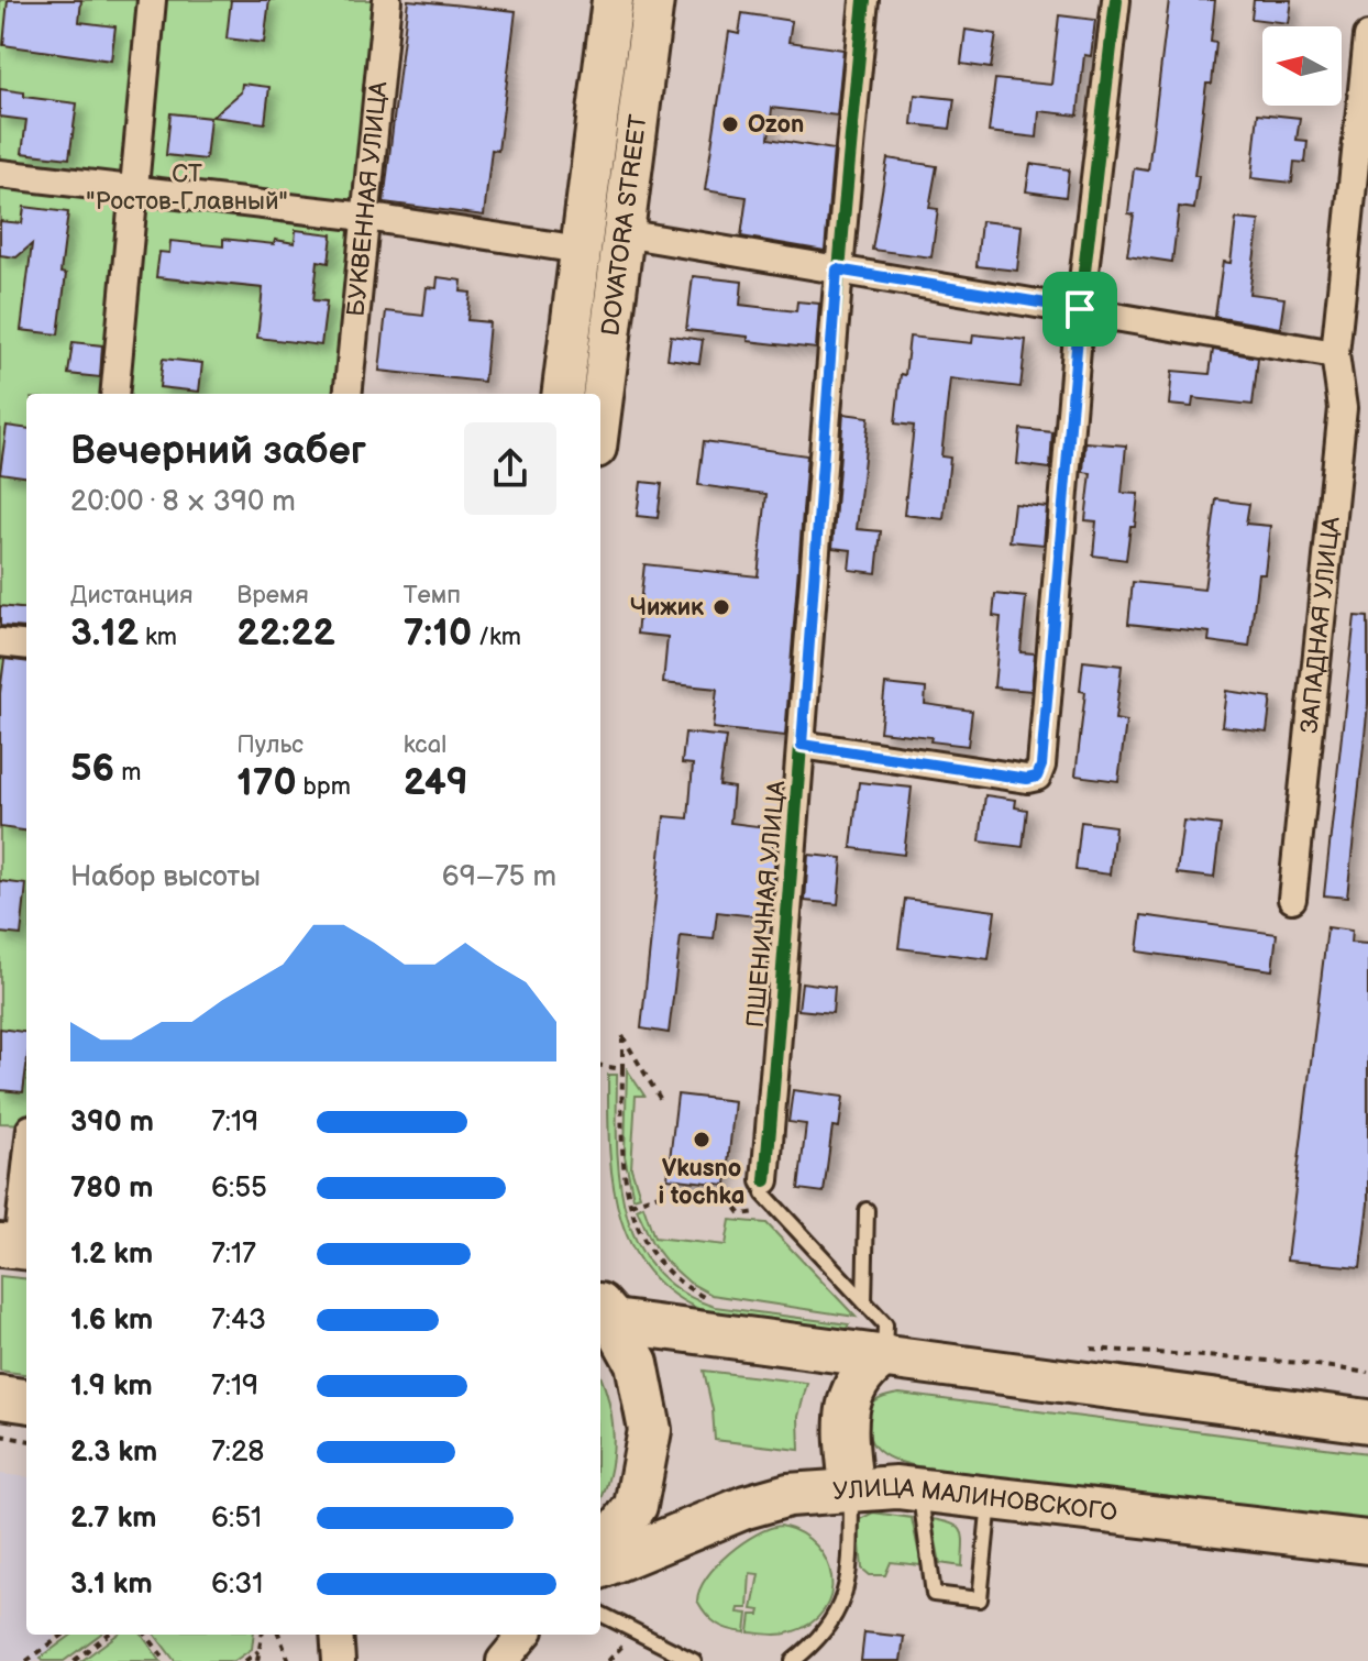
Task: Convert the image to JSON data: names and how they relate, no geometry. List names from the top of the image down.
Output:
{
  "streets": {
    "highway": ["УЛИЦА МАЛИНОВСКОГО"],
    "main road": ["DOVATORA STREET"],
    "street": ["БУКВЕННАЯ УЛИЦА", "ЗАПАДНАЯ УЛИЦА", "ПШЕНИЧНАЯ УЛИЦА"]
  },
  "parks": ["СТ \"Ростов-Главный\""],
  "places": ["Ozon", "Чижик", "Vkusno i tochka"],
  "north": "left",
  "page": {
    "heading": ["Вечерний забег", "20:00 · 8 × 390 m"],
    "stats": [
      ["Дистанция", "3.12 km"],
      ["Время", "22:22"],
      ["Темп", "7:10 /km"],
      ["56 m"],
      ["Пульс", "170 bpm"],
      ["kcal", "249"]
    ],
    "chart": ["Набор высоты", "69–75 m"],
    "list": [
      {
        "name": "390 m",
        "note": "7:19"
      },
      {
        "name": "780 m",
        "note": "6:55"
      },
      {
        "name": "1.2 km",
        "note": "7:17"
      },
      {
        "name": "1.6 km",
        "note": "7:43"
      },
      {
        "name": "1.9 km",
        "note": "7:19"
      },
      {
        "name": "2.3 km",
        "note": "7:28"
      },
      {
        "name": "2.7 km",
        "note": "6:51"
      },
      {
        "name": "3.1 km",
        "note": "6:31"
      }
    ]
  }
}
